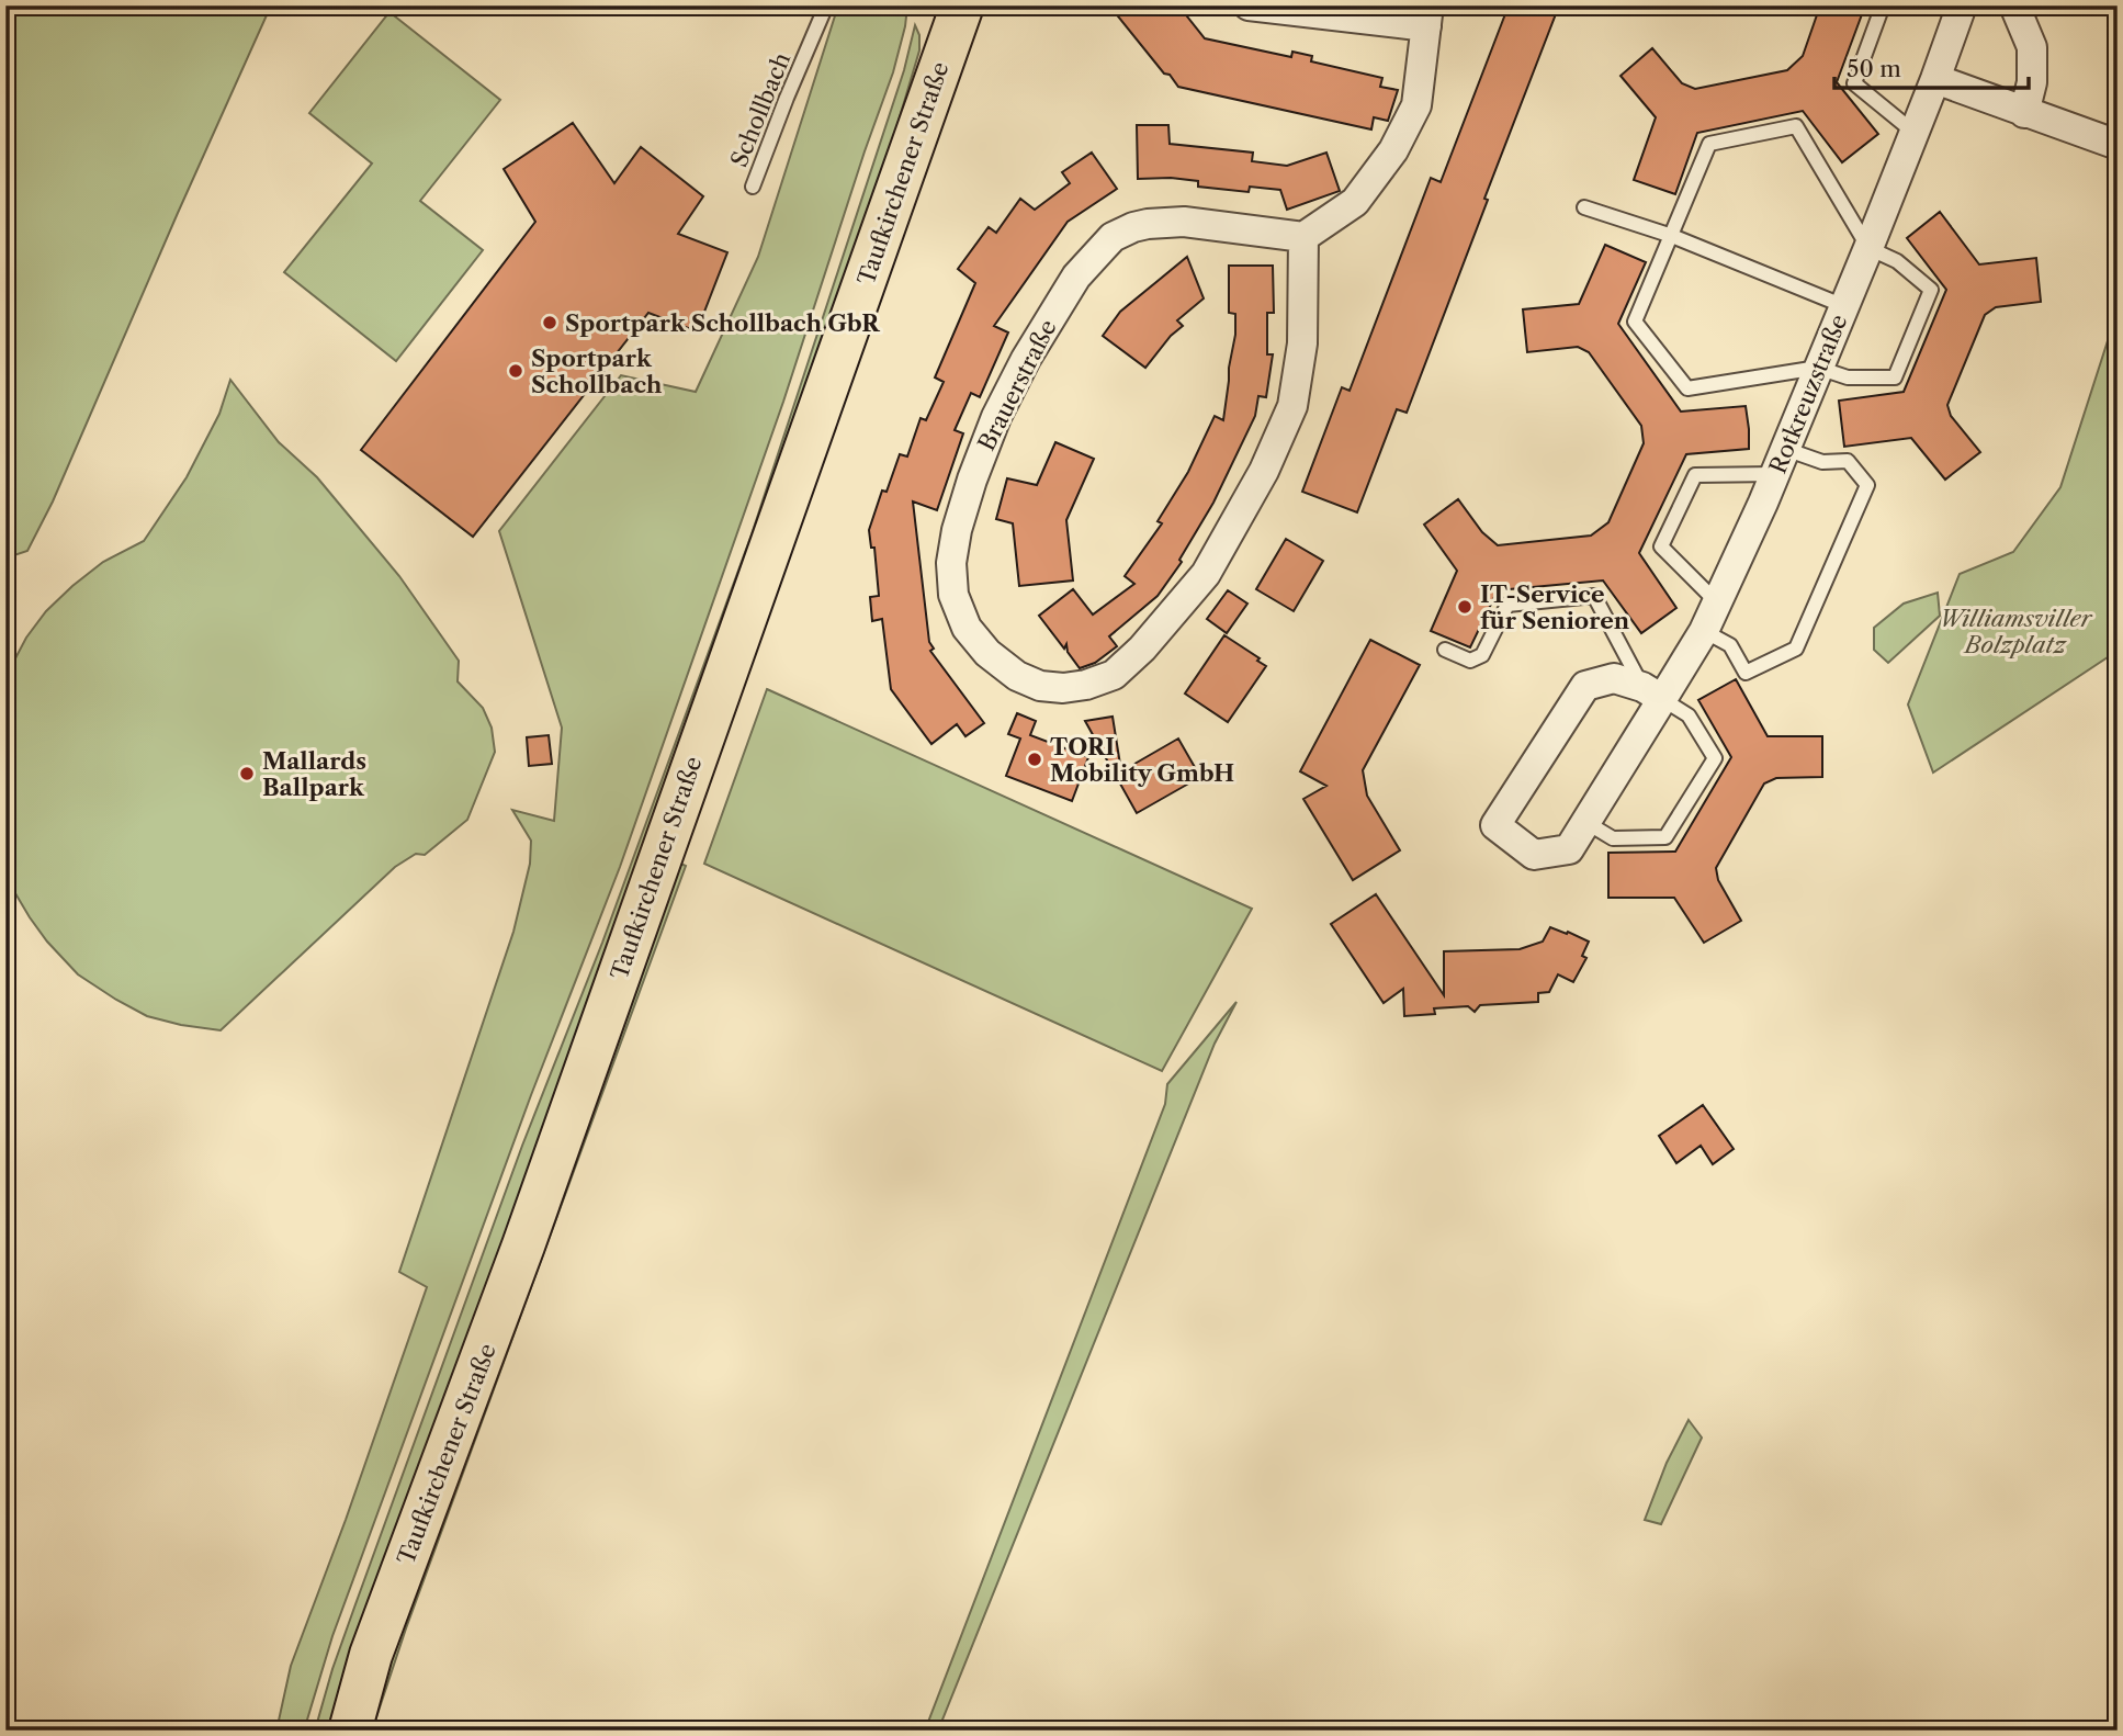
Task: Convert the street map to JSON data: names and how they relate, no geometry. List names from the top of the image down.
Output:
{
  "streets": {
    "main road": ["Taufkirchener Straße"],
    "street": ["Brauerstraße", "Rotkreuzstraße"],
    "lane": ["Schollbach"]
  },
  "parks": ["Williamsviller Bolzplatz"],
  "places": [
    "Sportpark Schollbach GbR",
    "Sportpark Schollbach",
    "IT-Service für Senioren",
    "TORI Mobility GmbH",
    "Mallards Ballpark"
  ],
  "scale_bar": "50 m"
}
